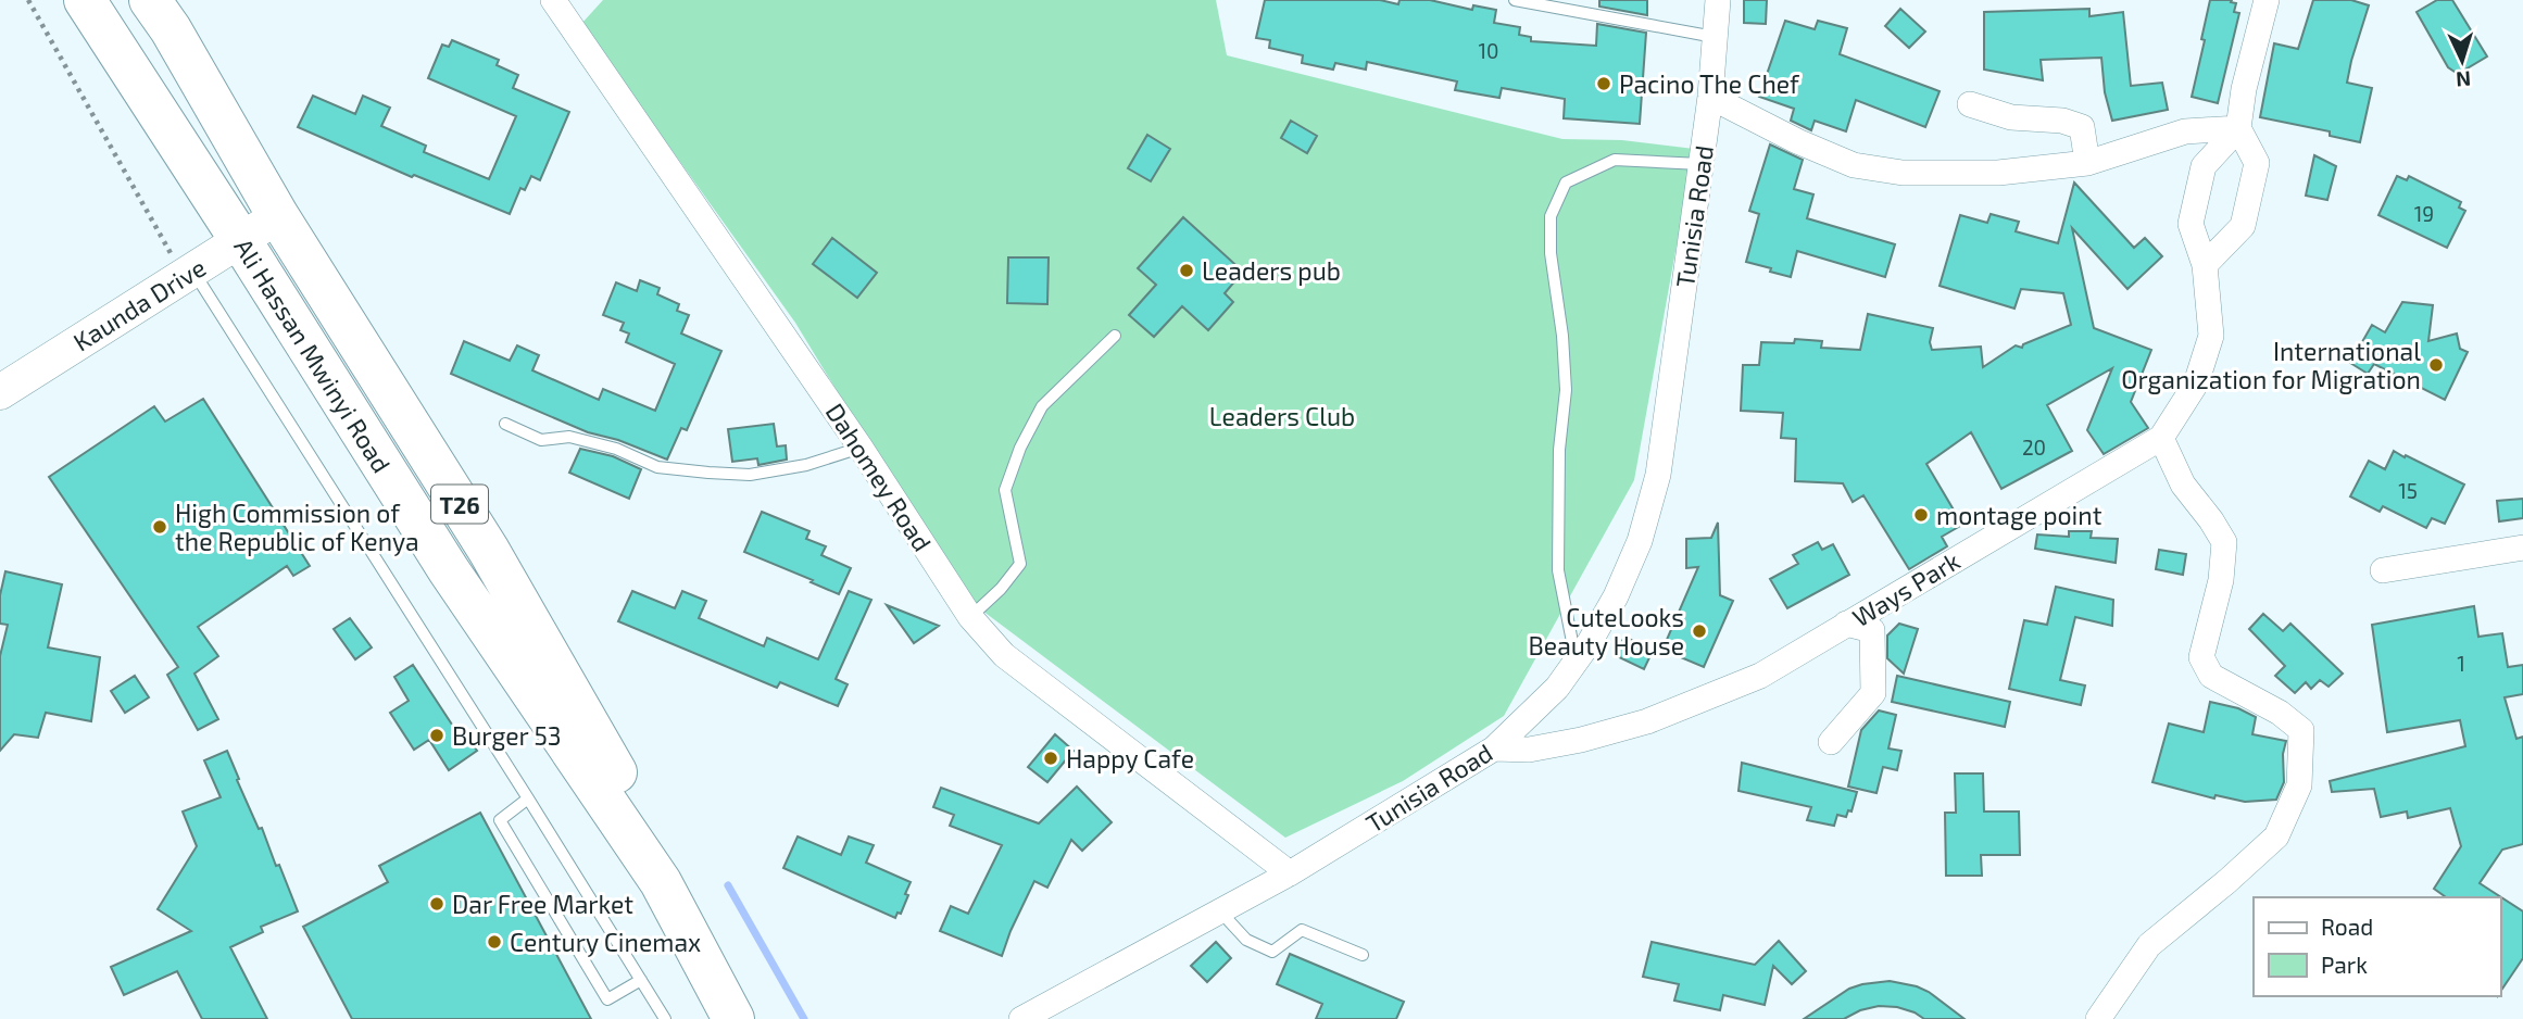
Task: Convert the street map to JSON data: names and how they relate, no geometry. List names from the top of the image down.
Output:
{
  "streets": {
    "highway": ["Ali Hassan Mwinyi Road", "T26"],
    "street": [
      "Tunisia Road",
      "Kaunda Drive",
      "Dahomey Road",
      "Ways Park"
    ]
  },
  "crossings": [
    ["Tunisia Road", "Dahomey Road"],
    ["Tunisia Road", "Ways Park"],
    ["Kaunda Drive", "Ali Hassan Mwinyi Road"]
  ],
  "parks": ["Leaders Club"],
  "places": [
    "Pacino The Chef",
    "Leaders pub",
    "International Organization for Migration",
    "montage point",
    "High Commission of the Republic of Kenya",
    "CuteLooks Beauty House",
    "Burger 53",
    "Happy Cafe",
    "Dar Free Market",
    "Century Cinemax"
  ],
  "house_numbers": [
    "10",
    "19",
    "20",
    "15",
    "1"
  ],
  "legend": ["Road", "Park"],
  "north": "bottom"
}
